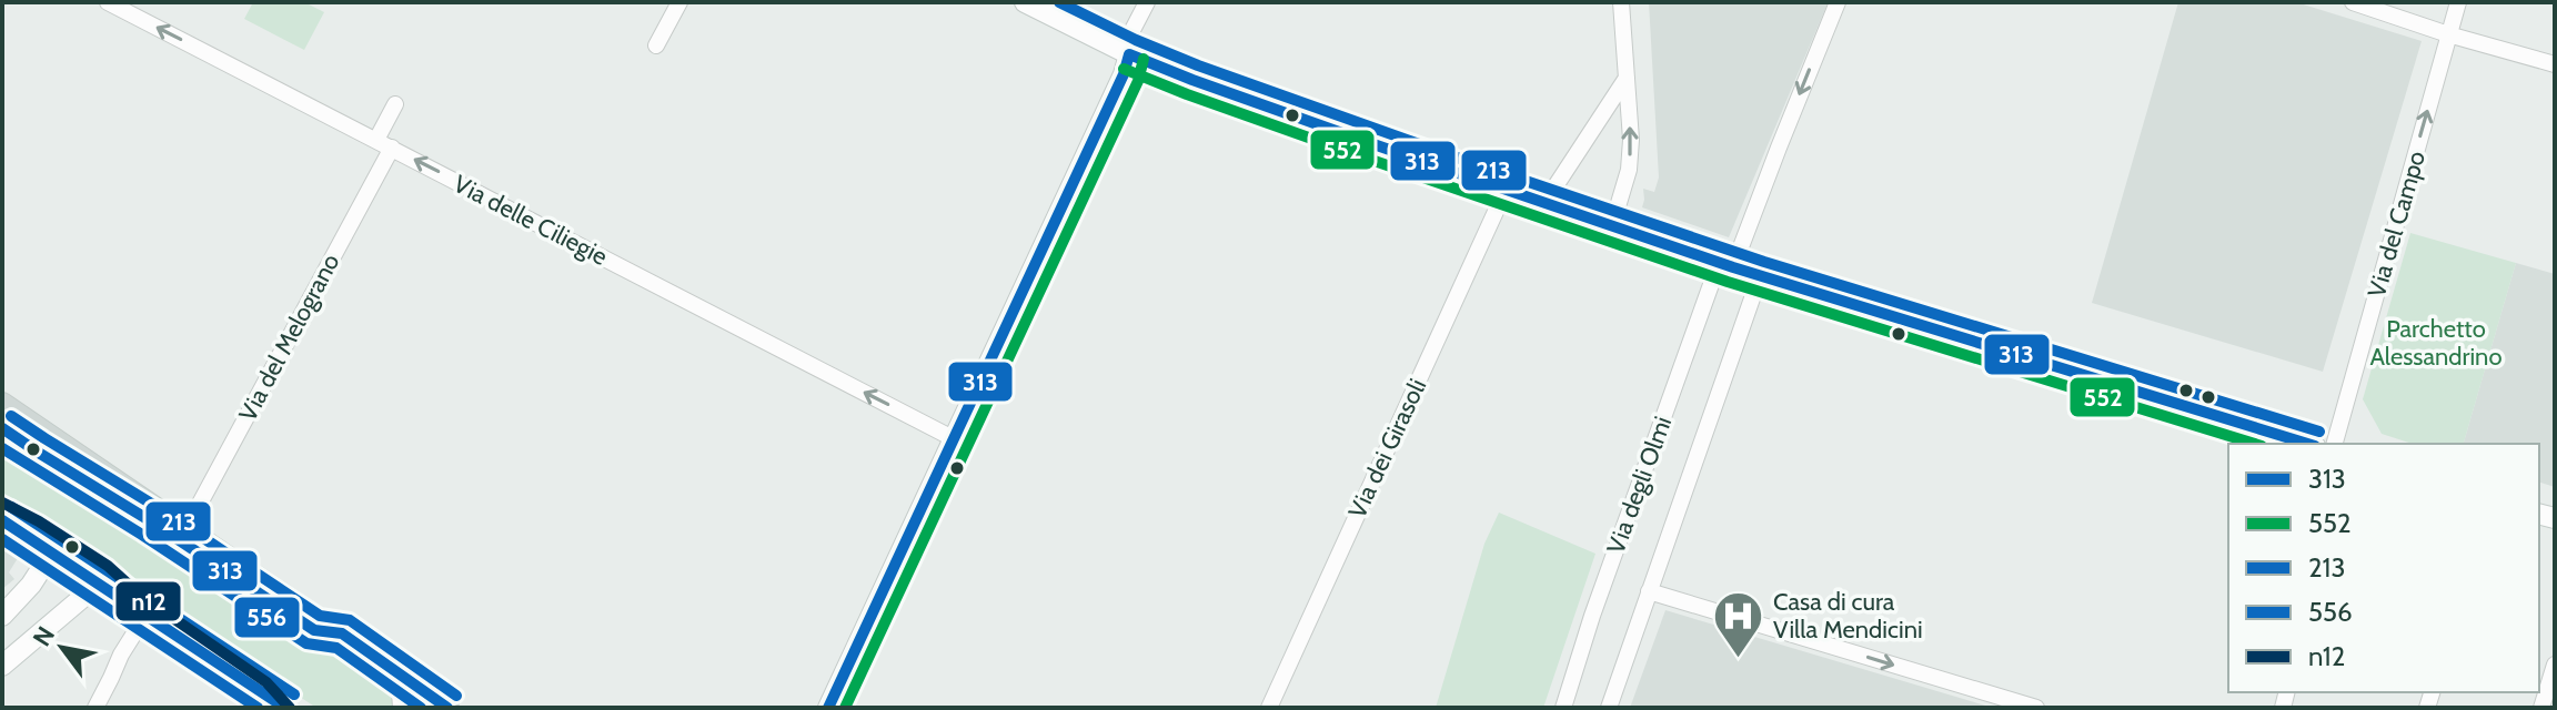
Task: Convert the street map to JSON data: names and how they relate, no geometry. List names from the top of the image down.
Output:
{
  "streets": {
    "street": [
      "Via delle Ciliegie",
      "Via del Campo",
      "Via del Melograno",
      "Via dei Girasoli",
      "Via degli Olmi"
    ]
  },
  "crossings": [
    ["Via delle Ciliegie", "Via del Melograno"]
  ],
  "one_way": ["Via delle Ciliegie", "Via del Campo"],
  "parks": ["Parchetto Alessandrino"],
  "places": {
    "hospital": ["Casa di cura Villa Mendicini"]
  },
  "lines": [
    "transit line 213",
    "transit line 313",
    "transit line 552",
    "transit line 556",
    "transit line n12"
  ],
  "legend": [
    "313",
    "552",
    "213",
    "556",
    "n12"
  ],
  "north": "top left"
}
